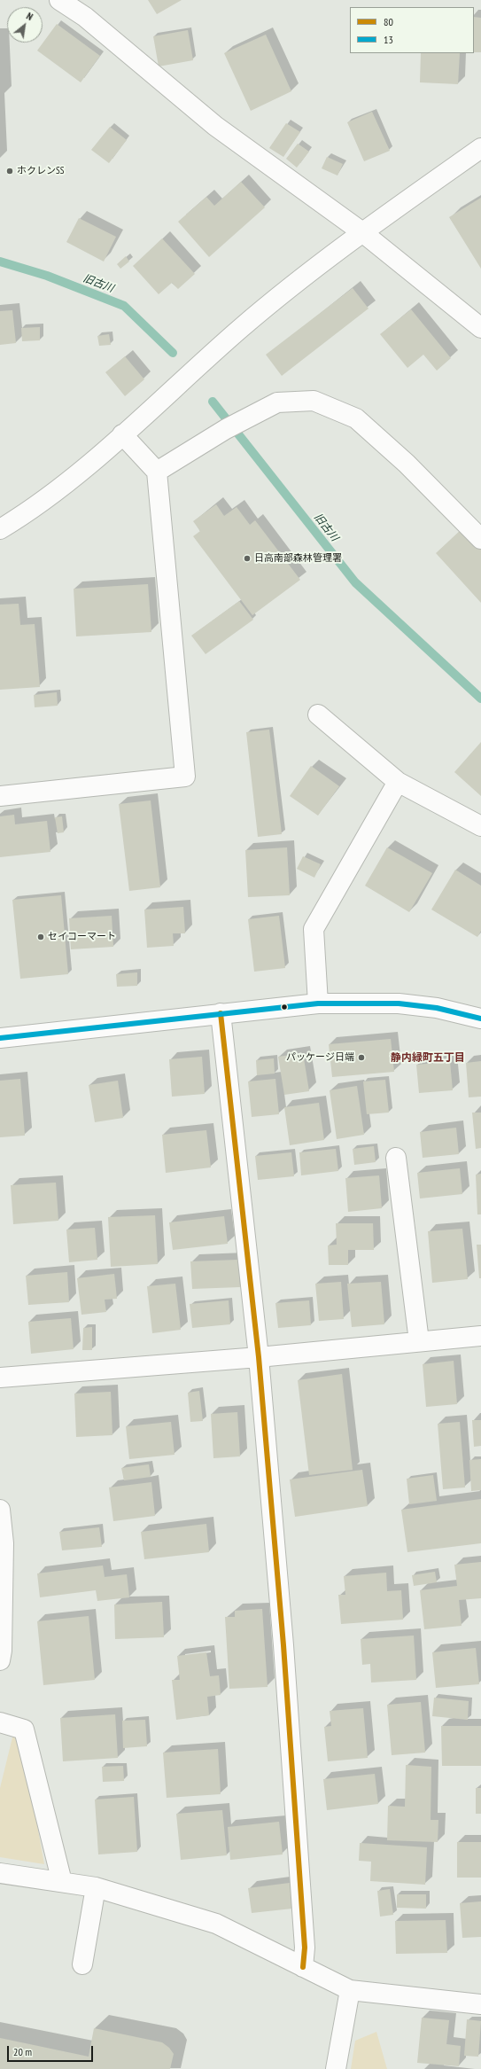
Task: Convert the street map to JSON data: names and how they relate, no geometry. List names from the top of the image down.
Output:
{
  "districts": ["静内緑町五丁目"],
  "water": ["旧古川"],
  "places": [
    "ホクレンSS",
    "日高南部森林管理署",
    "セイコーマート",
    "パッケージ日端"
  ],
  "lines": ["transit line 13", "transit line 80"],
  "legend": ["80", "13"],
  "scale_bar": "20 m",
  "north": "top right"
}
